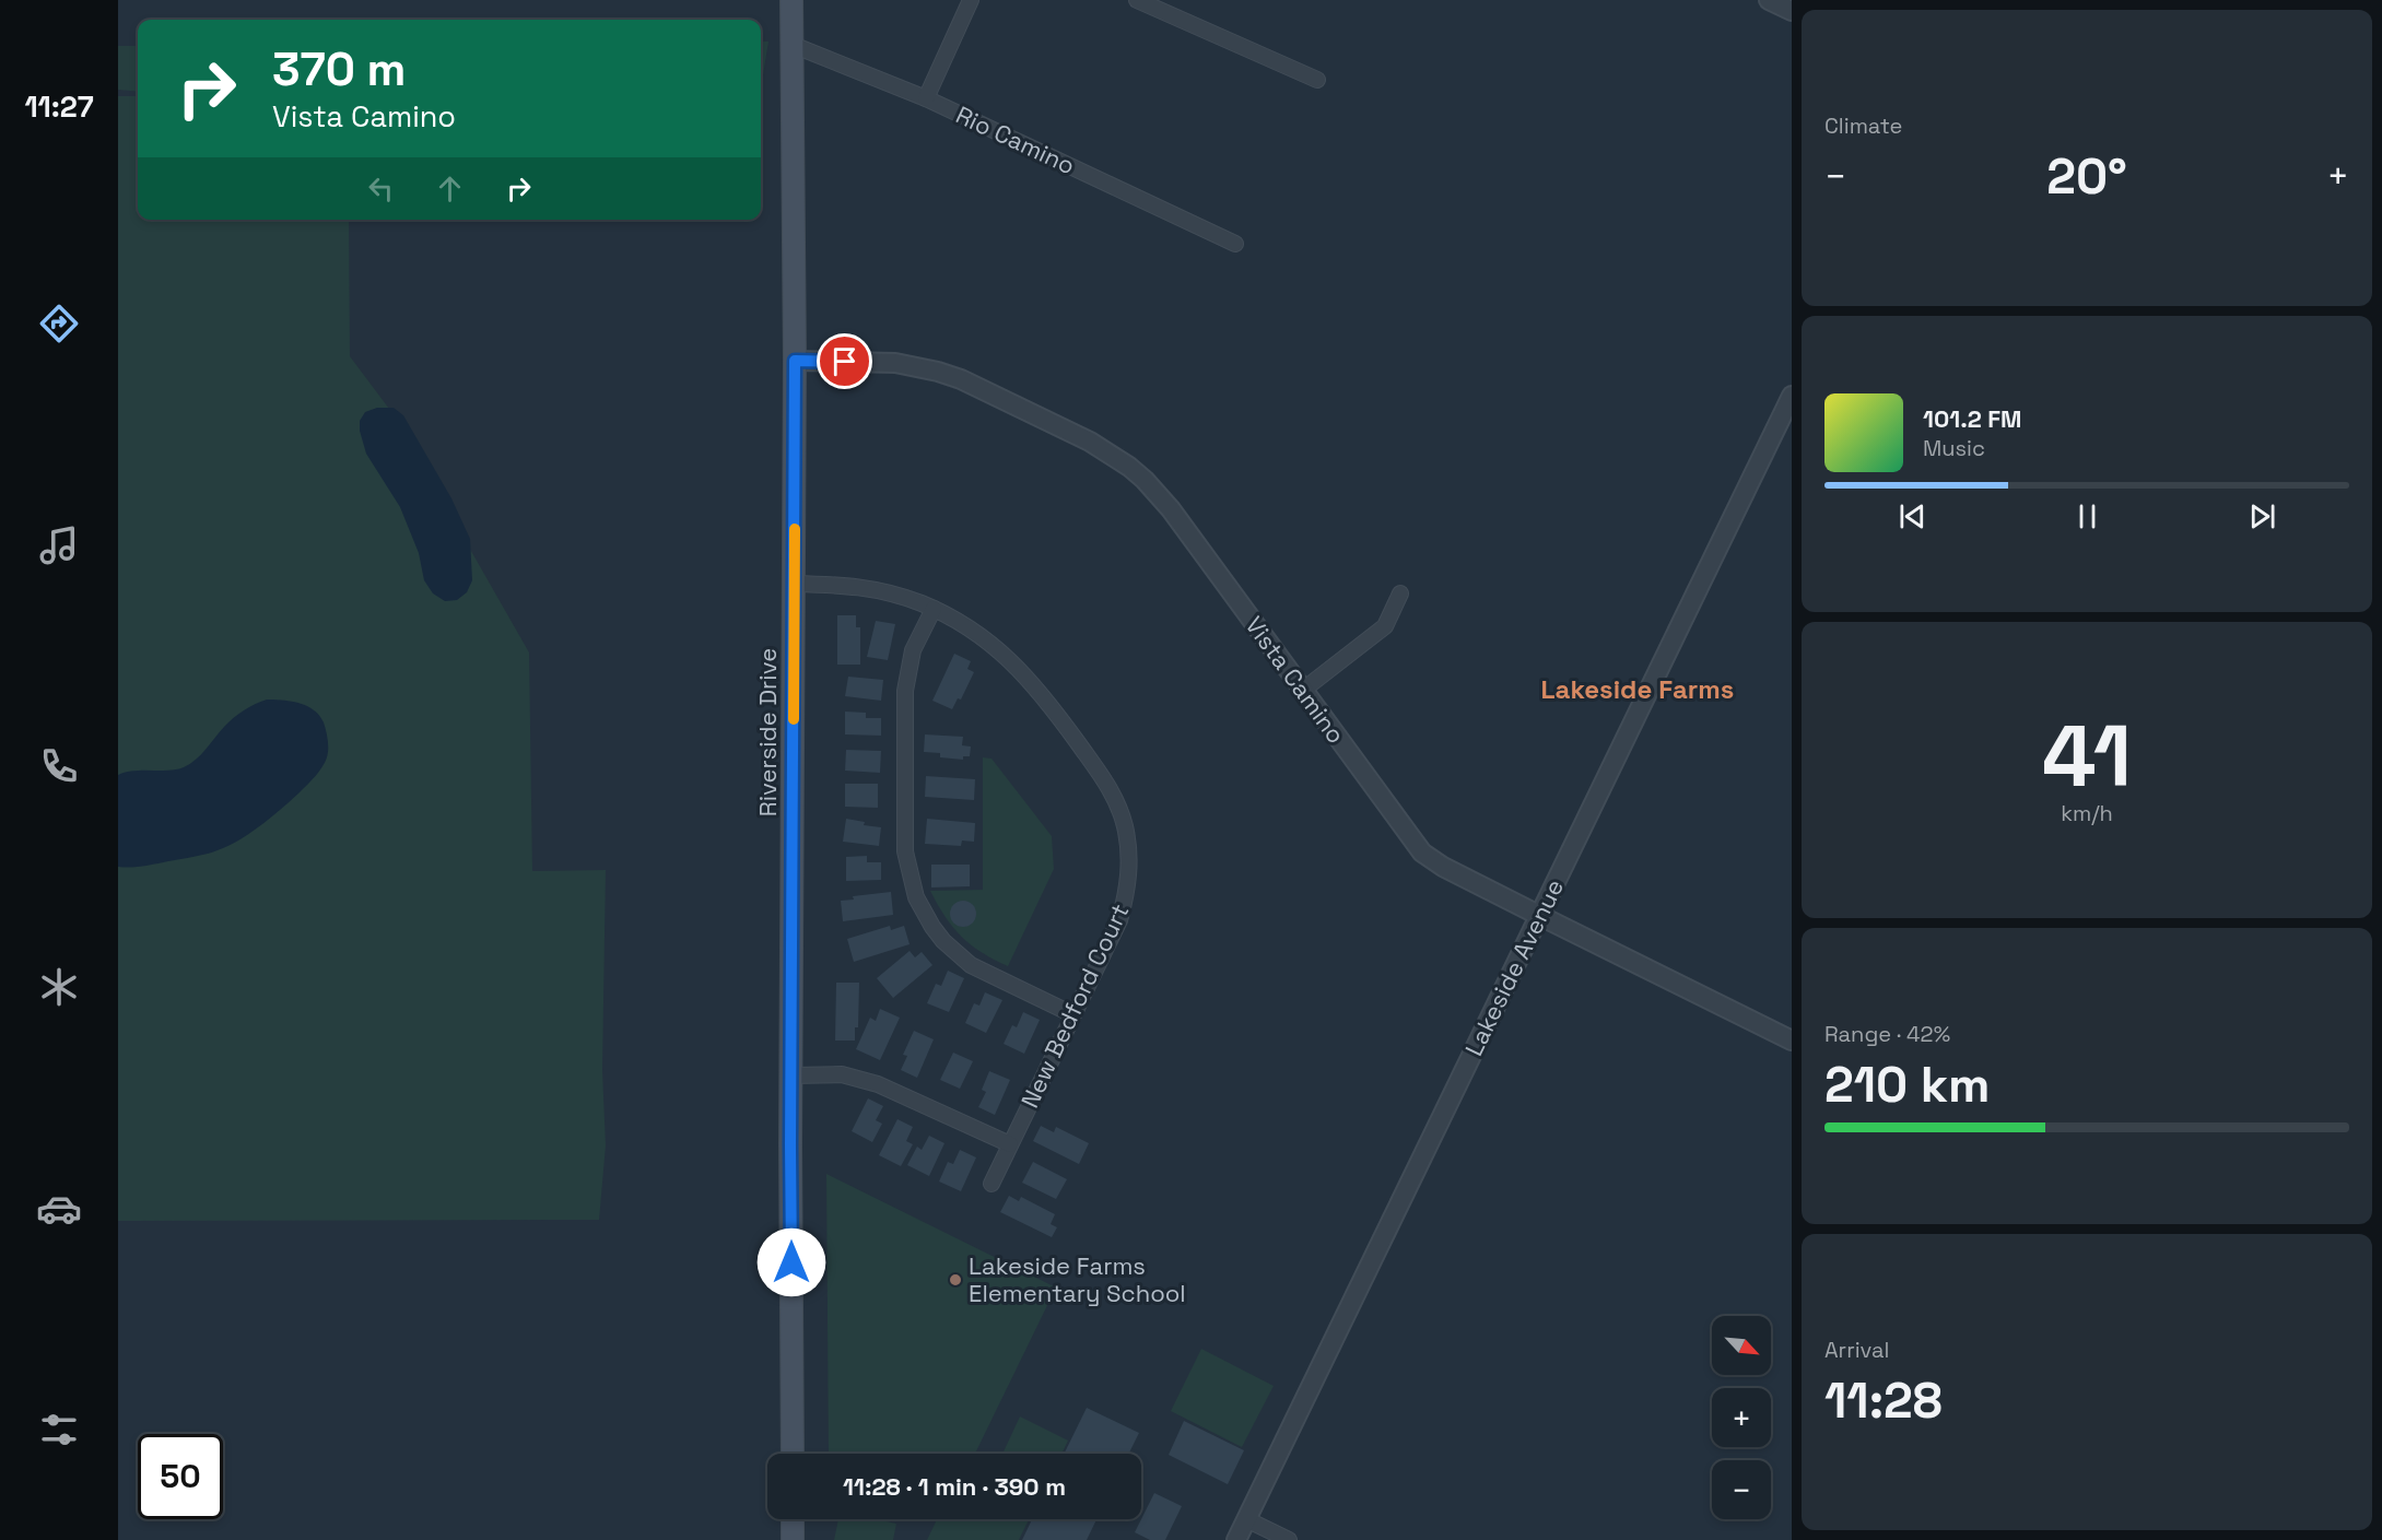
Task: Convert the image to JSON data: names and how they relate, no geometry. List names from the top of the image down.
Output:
{
  "streets": {
    "main road": ["Riverside Drive"],
    "street": [
      "Rio Camino",
      "Vista Camino",
      "Lakeside Avenue",
      "New Bedford Court"
    ]
  },
  "crossings": [
    ["Rio Camino", "Riverside Drive"],
    ["Vista Camino", "Riverside Drive"],
    ["Vista Camino", "Lakeside Avenue"],
    ["Riverside Drive", "New Bedford Court"]
  ],
  "districts": ["Lakeside Farms"],
  "places": ["Lakeside Farms Elementary School"],
  "north": "bottom right",
  "page": {
    "tabs": "11:27",
    "tile": [
      "Climate",
      ["41", "km/h"],
      ["Range · 42%", "210 km"],
      ["Arrival", "11:28"]
    ],
    "turn": ["370 m", "Vista Camino"],
    "heat": ["−", "20°", "+"],
    "song": ["101.2 FM", "Music"],
    "map_buttons": ["+", "−"],
    "limit": "50",
    "trip": "11:28 · 1 min · 390 m"
  }
}
